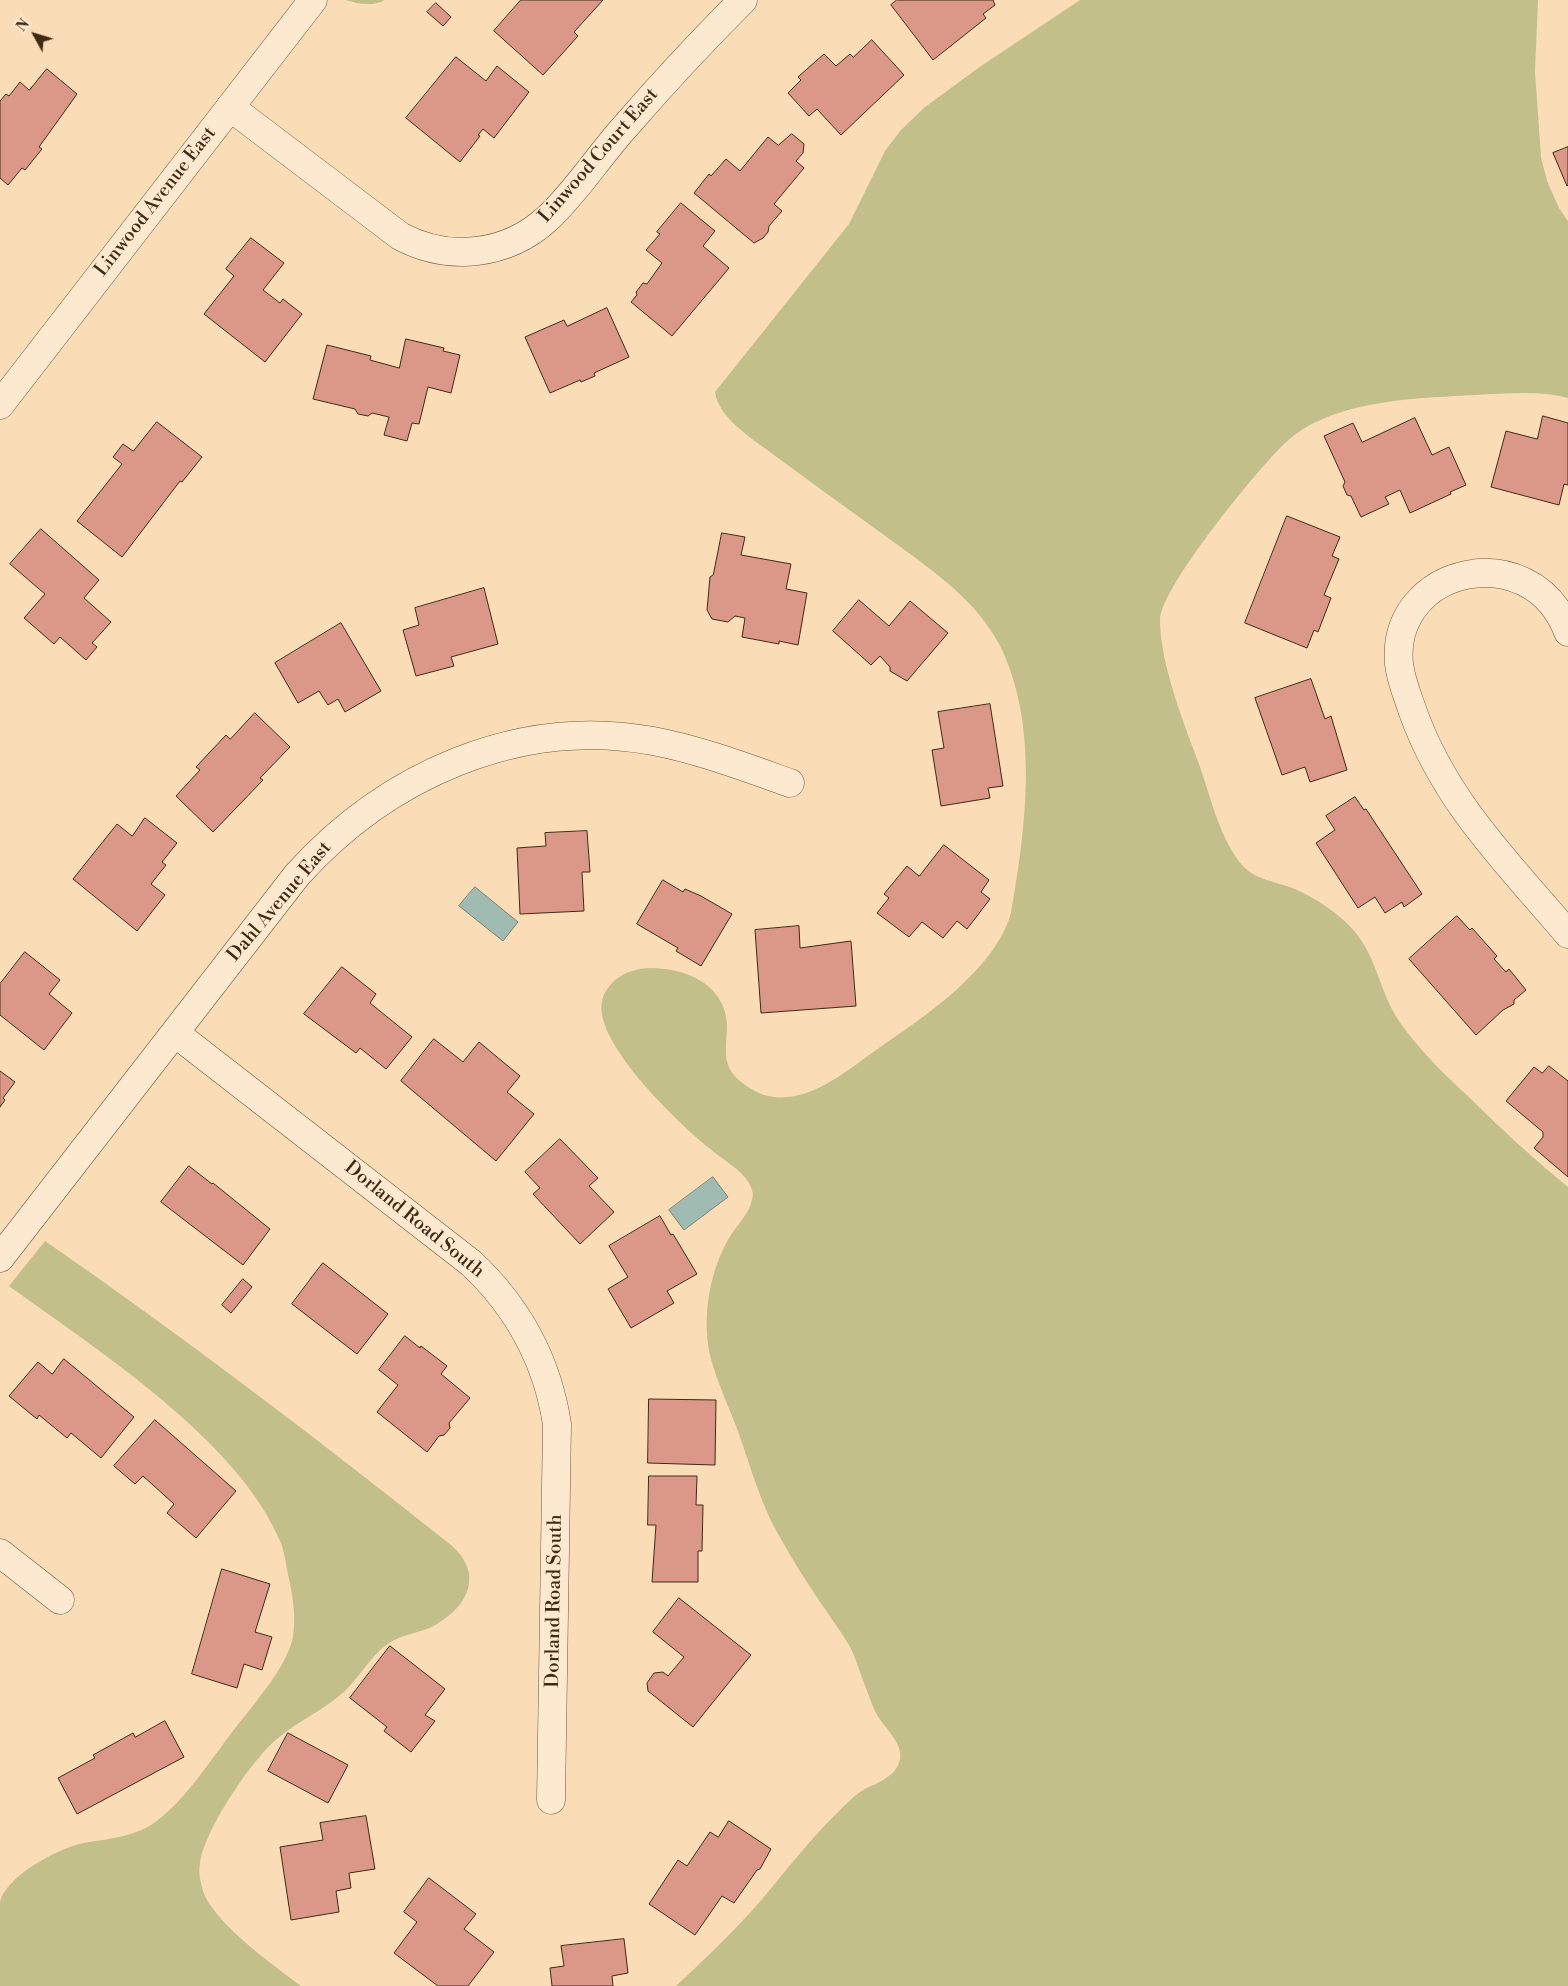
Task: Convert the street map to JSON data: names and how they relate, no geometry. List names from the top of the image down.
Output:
{
  "streets": {
    "street": [
      "Linwood Court East",
      "Linwood Avenue East",
      "Dahl Avenue East",
      "Dorland Road South"
    ]
  },
  "crossings": [
    ["Linwood Court East", "Linwood Avenue East"],
    ["Dahl Avenue East", "Dorland Road South"]
  ],
  "north": "top left"
}
